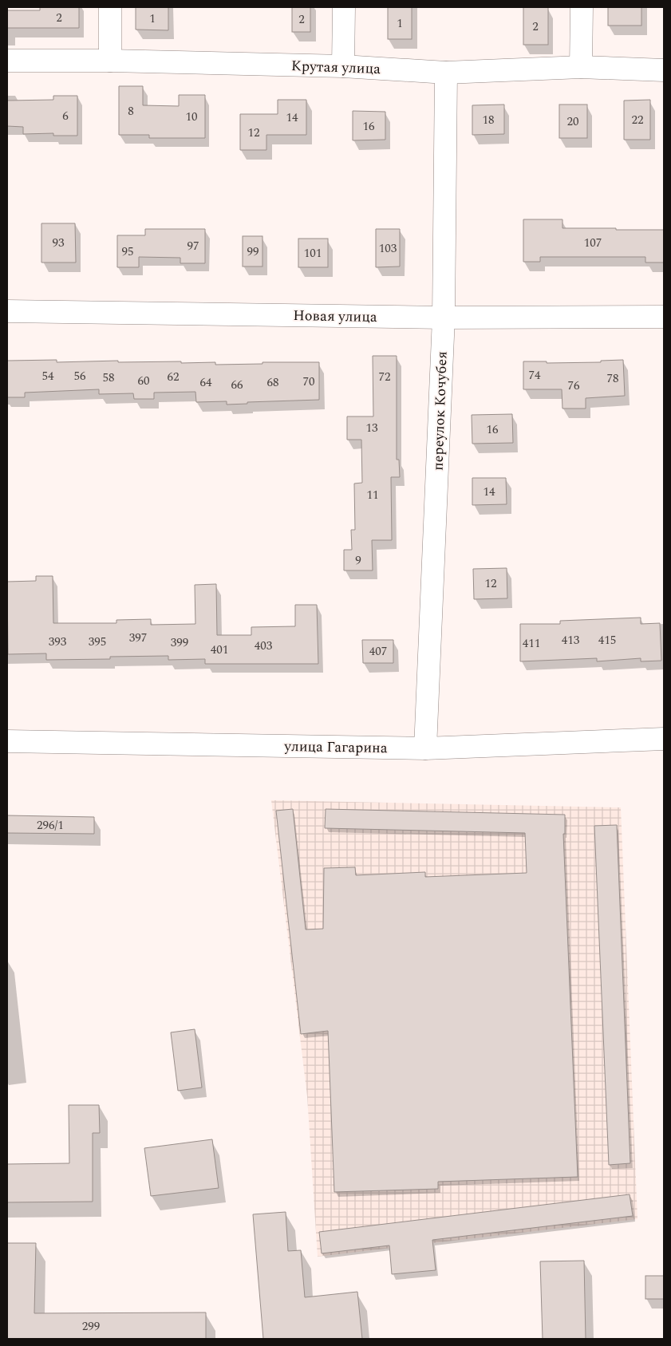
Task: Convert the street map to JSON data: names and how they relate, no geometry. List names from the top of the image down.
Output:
{
  "streets": {
    "street": [
      "Крутая улица",
      "Новая улица",
      "переулок Кочубея",
      "улица Гагарина"
    ]
  },
  "crossings": [
    ["Крутая улица", "переулок Кочубея"],
    ["Новая улица", "переулок Кочубея"],
    ["переулок Кочубея", "улица Гагарина"]
  ],
  "house_numbers": [
    "2",
    "1",
    "2",
    "1",
    "2",
    "8",
    "6",
    "10",
    "14",
    "18",
    "22",
    "20",
    "16",
    "12",
    "93",
    "107",
    "97",
    "103",
    "95",
    "99",
    "101",
    "74",
    "54",
    "56",
    "62",
    "72",
    "58",
    "78",
    "60",
    "70",
    "64",
    "68",
    "66",
    "76",
    "13",
    "16",
    "14",
    "11",
    "9",
    "12",
    "397",
    "413",
    "415",
    "393",
    "395",
    "399",
    "411",
    "403",
    "401",
    "407",
    "296/1",
    "299"
  ]
}
